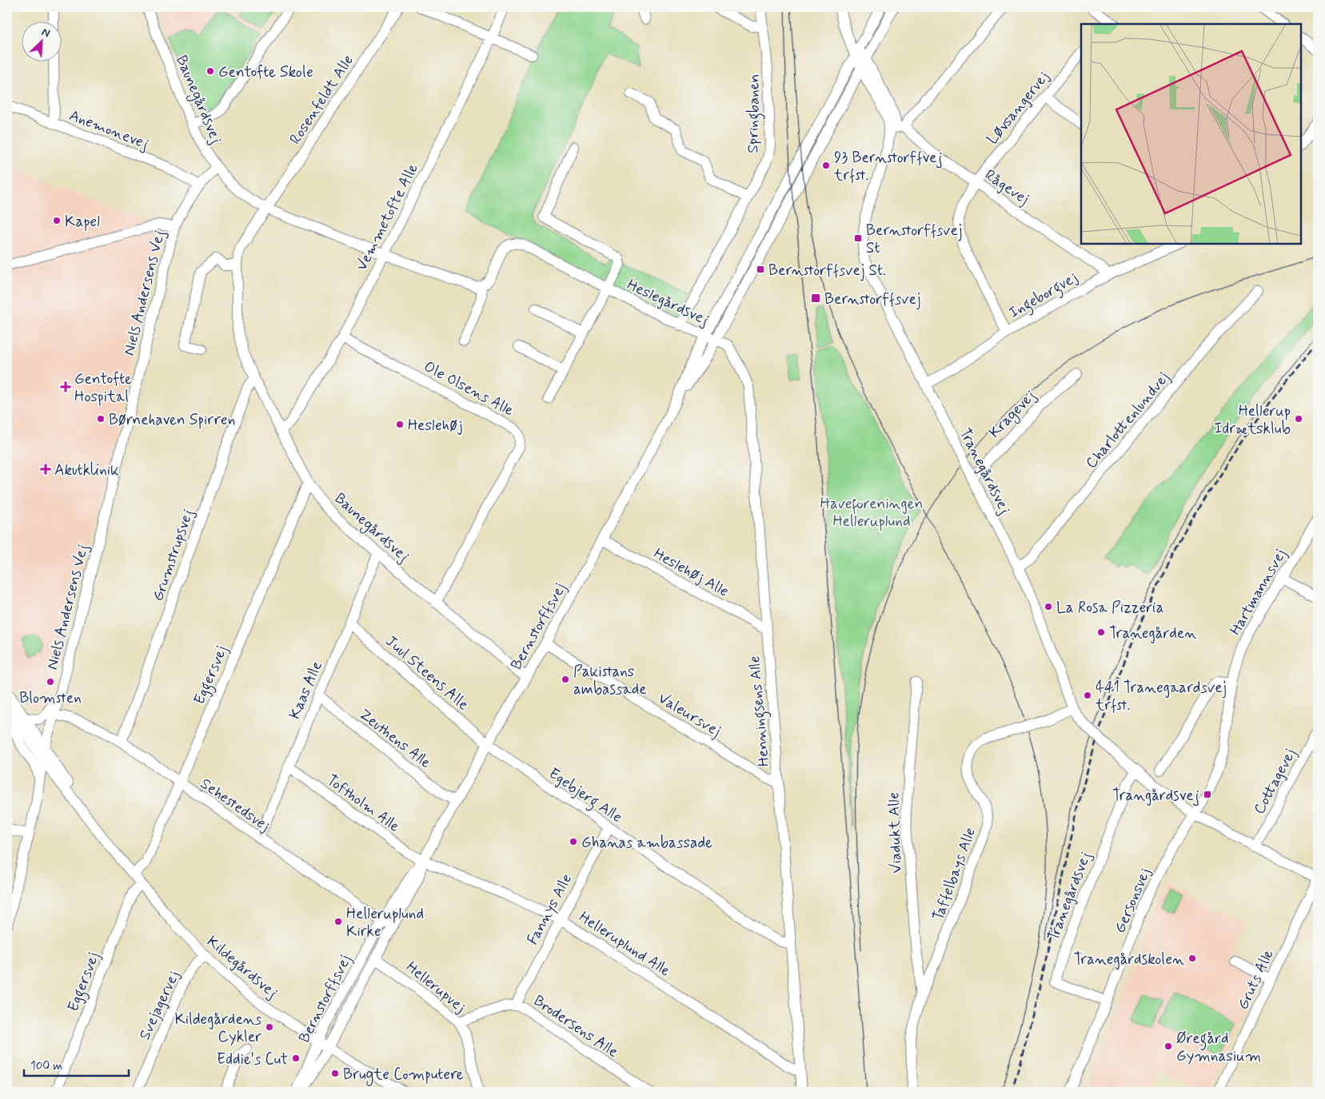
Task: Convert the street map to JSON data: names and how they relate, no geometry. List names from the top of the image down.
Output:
{
  "streets": {
    "street": [
      "Baunegårdsvej",
      "Rosenfeldt Alle",
      "Løvsangervej",
      "Springbanen",
      "Anemonevej",
      "Rågevej",
      "Vemmetofte Alle",
      "Niels Andersens Vej",
      "Ingeborgvej",
      "Heslegårdsvej",
      "Ole Olsens Alle",
      "Kragevej",
      "Charlottenlundvej",
      "Tranegårdsvej",
      "Grumstrupsvej",
      "Heslehøj Alle",
      "Hartmannsvej",
      "Bernstorffsvej",
      "Juul Steens Alle",
      "Eggersvej",
      "Kaas Alle",
      "Henningsens Alle",
      "Valeursvej",
      "Zeuthens Alle",
      "Cottagevej",
      "Egebjerg Alle",
      "Toftholm Alle",
      "Sehestedsvej",
      "Viadukt Alle",
      "Taffelbays Alle",
      "Gersonsvej",
      "Fannys Alle",
      "Helleruplund Alle",
      "Kildegårdsvej",
      "Gruts Alle",
      "Hellerupvej",
      "Svejagervej",
      "Brodersens Alle"
    ]
  },
  "crossings": [
    ["Baunegårdsvej", "Rosenfeldt Alle"],
    ["Baunegårdsvej", "Vemmetofte Alle"],
    ["Baunegårdsvej", "Niels Andersens Vej"],
    ["Baunegårdsvej", "Ole Olsens Alle"],
    ["Baunegårdsvej", "Grumstrupsvej"],
    ["Baunegårdsvej", "Bernstorffsvej"],
    ["Baunegårdsvej", "Eggersvej"],
    ["Baunegårdsvej", "Kaas Alle"],
    ["Løvsangervej", "Rågevej"],
    ["Løvsangervej", "Ingeborgvej"],
    ["Springbanen", "Heslegårdsvej"],
    ["Anemonevej", "Niels Andersens Vej"],
    ["Rågevej", "Ingeborgvej"],
    ["Rågevej", "Tranegårdsvej"],
    ["Vemmetofte Alle", "Ole Olsens Alle"],
    ["Niels Andersens Vej", "Sehestedsvej"],
    ["Ingeborgvej", "Tranegårdsvej"],
    ["Heslegårdsvej", "Bernstorffsvej"],
    ["Heslegårdsvej", "Henningsens Alle"],
    ["Kragevej", "Tranegårdsvej"],
    ["Charlottenlundvej", "Tranegårdsvej"],
    ["Tranegårdsvej", "Hartmannsvej"],
    ["Tranegårdsvej", "Bernstorffsvej"],
    ["Tranegårdsvej", "Cottagevej"],
    ["Tranegårdsvej", "Taffelbays Alle"],
    ["Tranegårdsvej", "Gersonsvej"],
    ["Tranegårdsvej", "Gruts Alle"],
    ["Grumstrupsvej", "Sehestedsvej"],
    ["Heslehøj Alle", "Bernstorffsvej"],
    ["Heslehøj Alle", "Henningsens Alle"],
    ["Hartmannsvej", "Gersonsvej"],
    ["Bernstorffsvej", "Juul Steens Alle"],
    ["Bernstorffsvej", "Henningsens Alle"],
    ["Bernstorffsvej", "Valeursvej"],
    ["Bernstorffsvej", "Zeuthens Alle"],
    ["Bernstorffsvej", "Egebjerg Alle"],
    ["Bernstorffsvej", "Toftholm Alle"],
    ["Bernstorffsvej", "Sehestedsvej"],
    ["Bernstorffsvej", "Helleruplund Alle"],
    ["Bernstorffsvej", "Kildegårdsvej"],
    ["Bernstorffsvej", "Hellerupvej"],
    ["Juul Steens Alle", "Kaas Alle"],
    ["Juul Steens Alle", "Egebjerg Alle"],
    ["Eggersvej", "Sehestedsvej"],
    ["Eggersvej", "Kildegårdsvej"],
    ["Kaas Alle", "Zeuthens Alle"],
    ["Kaas Alle", "Toftholm Alle"],
    ["Kaas Alle", "Sehestedsvej"],
    ["Henningsens Alle", "Valeursvej"],
    ["Henningsens Alle", "Egebjerg Alle"],
    ["Henningsens Alle", "Helleruplund Alle"],
    ["Egebjerg Alle", "Fannys Alle"],
    ["Toftholm Alle", "Helleruplund Alle"],
    ["Viadukt Alle", "Taffelbays Alle"],
    ["Fannys Alle", "Helleruplund Alle"],
    ["Fannys Alle", "Brodersens Alle"],
    ["Kildegårdsvej", "Svejagervej"],
    ["Hellerupvej", "Brodersens Alle"]
  ],
  "parks": ["Haveforeningen Helleruplund"],
  "places": {
    "other": [
      "Gentofte Skole",
      "93 Bernstorffvej trfst.",
      "Kapel",
      "Børnehaven Spirren",
      "Hellerup Idrætsklub",
      "Heslehøj",
      "La Rosa Pizzeria",
      "Tranegården",
      "Pakistans ambassade",
      "Blomsten",
      "441 Tranegaardsvej trfst.",
      "Ghanas ambassade",
      "Helleruplund Kirke",
      "Tranegårdskolen",
      "Kildegårdens Cykler",
      "Øregård Gymnasium",
      "Eddie's Cut",
      "Brugte Computere"
    ],
    "transit": [
      "Bernstorffsvej St",
      "Bernstorffsvej St.",
      "Bernstorffsvej",
      "Trangårdsvej"
    ],
    "health": ["Gentofte Hospital", "Akutklinik"]
  },
  "scale_bar": "100 m",
  "north": "top right"
}
